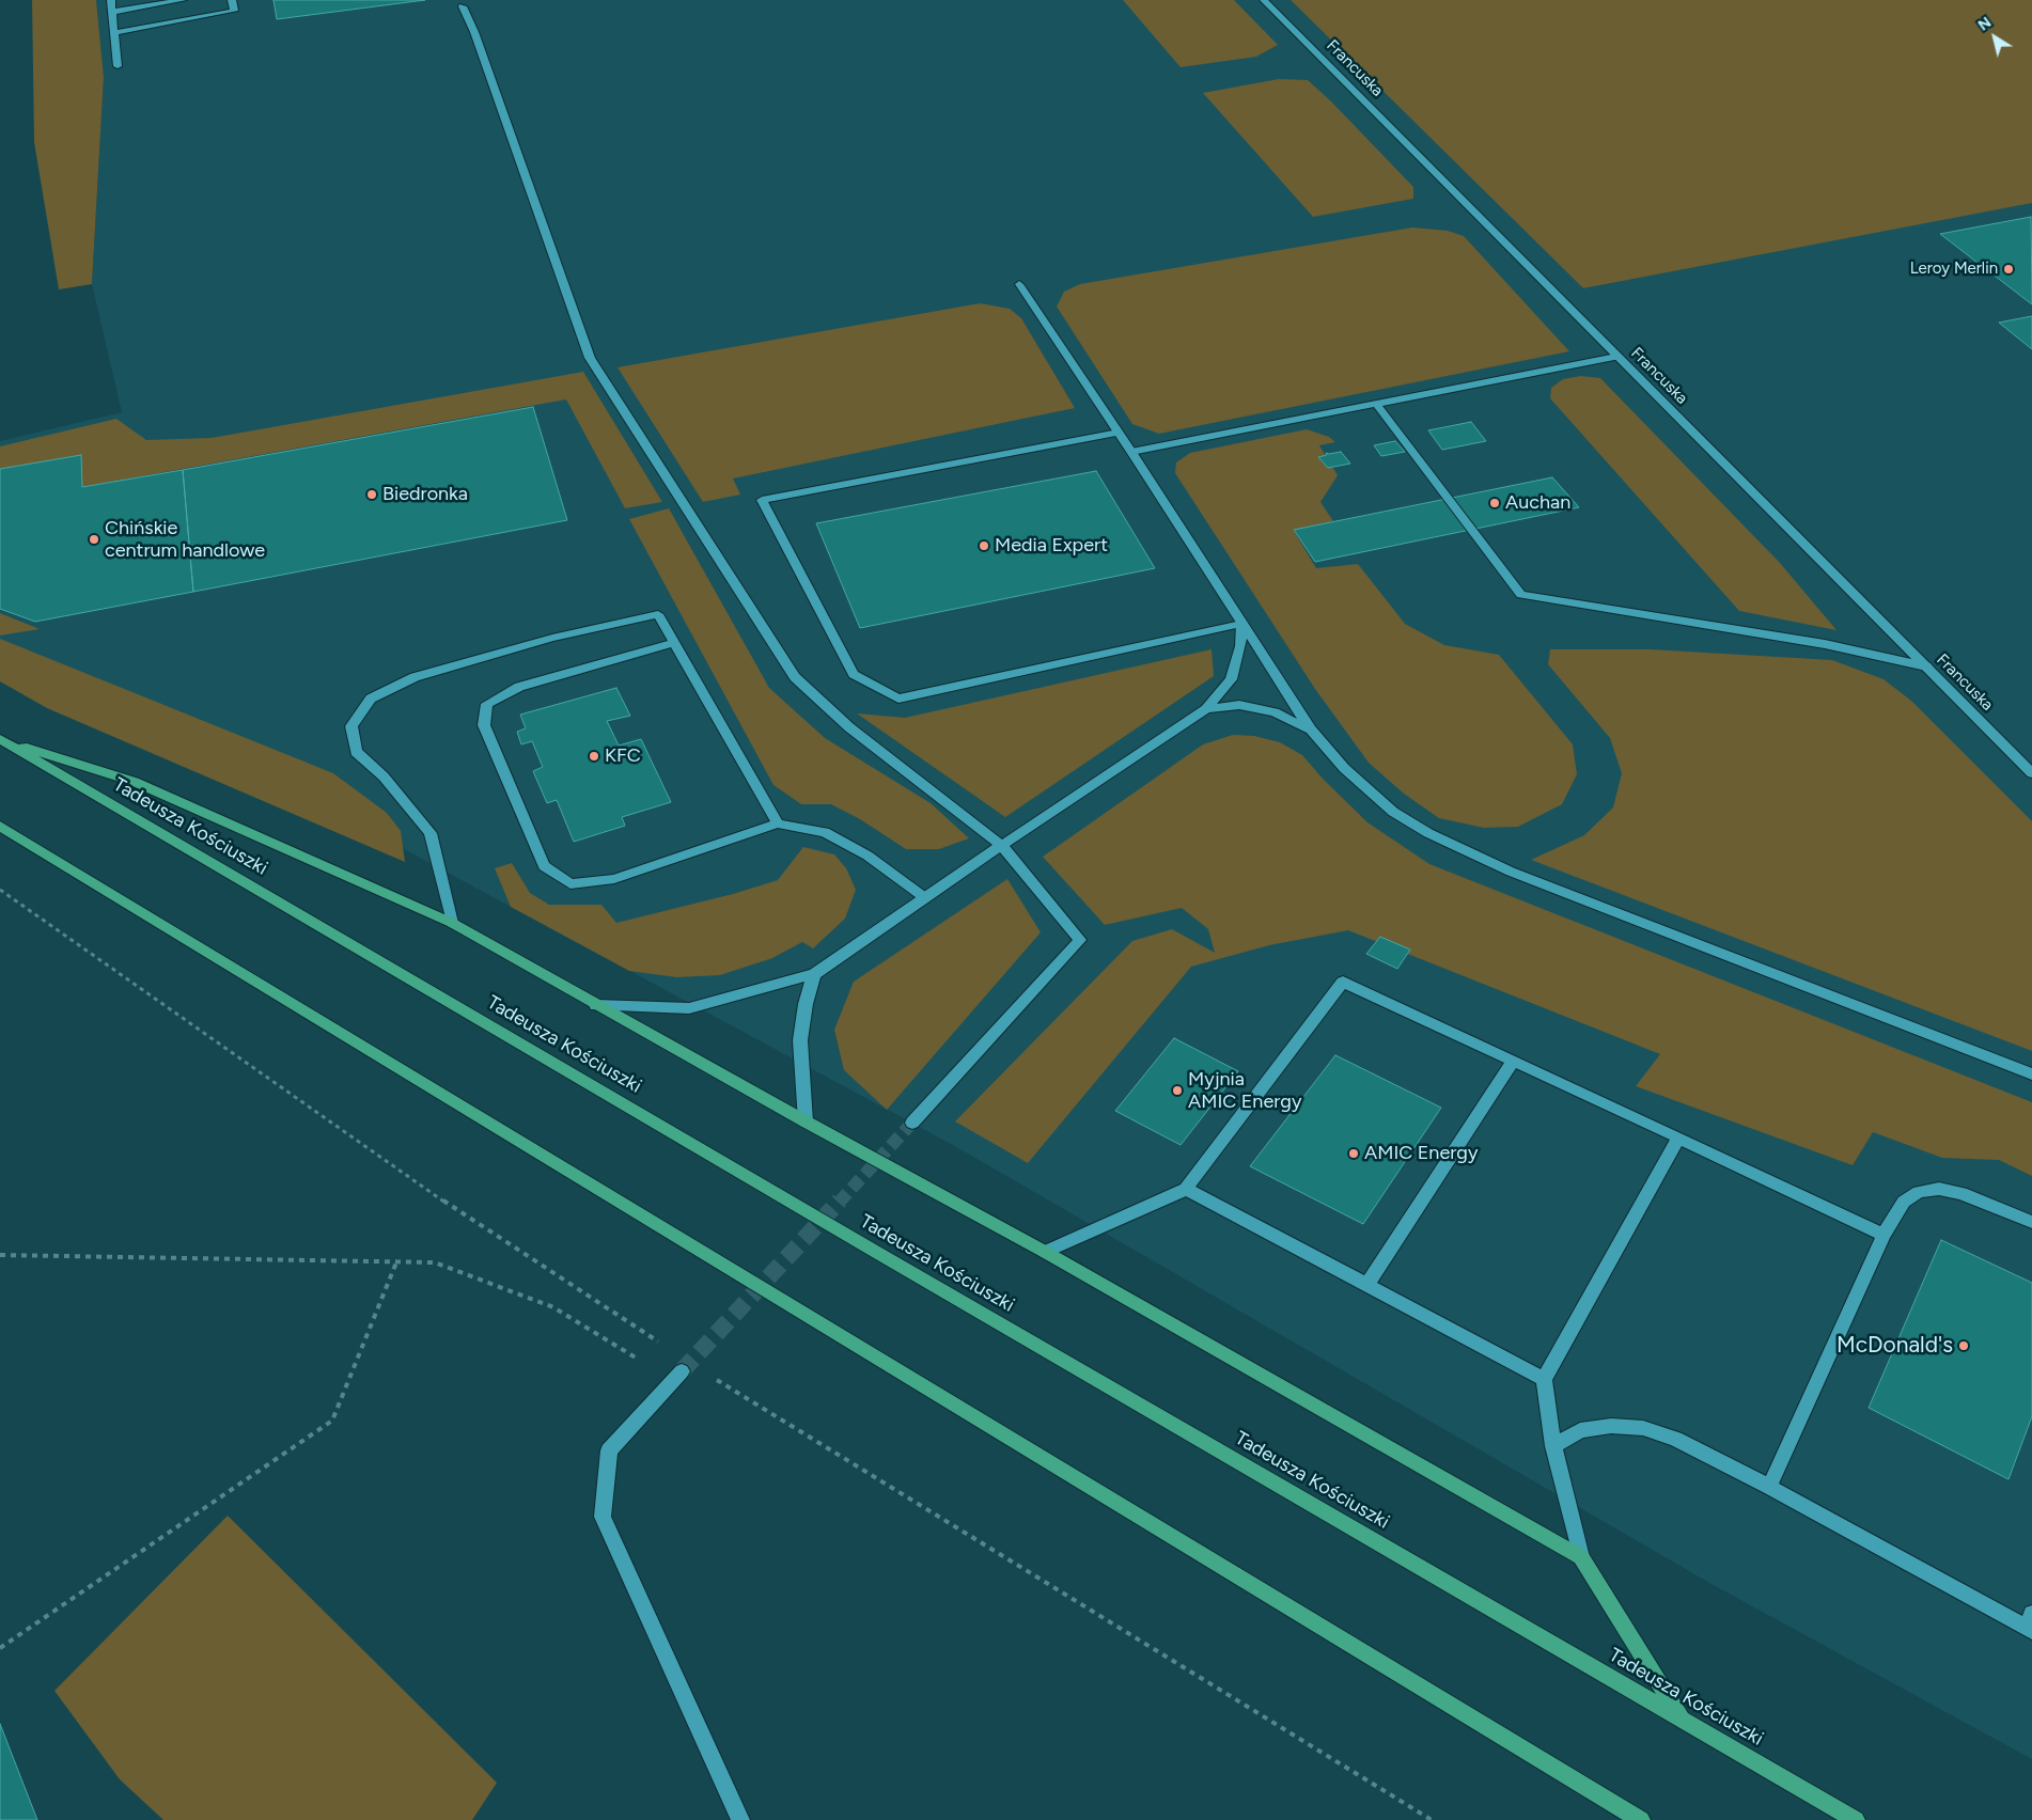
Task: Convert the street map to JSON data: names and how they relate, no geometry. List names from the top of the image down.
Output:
{
  "streets": {
    "main road": ["Tadeusza Kościuszki"],
    "street": ["Francuska"]
  },
  "places": [
    "Leroy Merlin",
    "Biedronka",
    "Auchan",
    "Chińskie centrum handlowe",
    "Media Expert",
    "KFC",
    "Myjnia AMIC Energy",
    "AMIC Energy",
    "McDonald's"
  ],
  "north": "top left"
}
